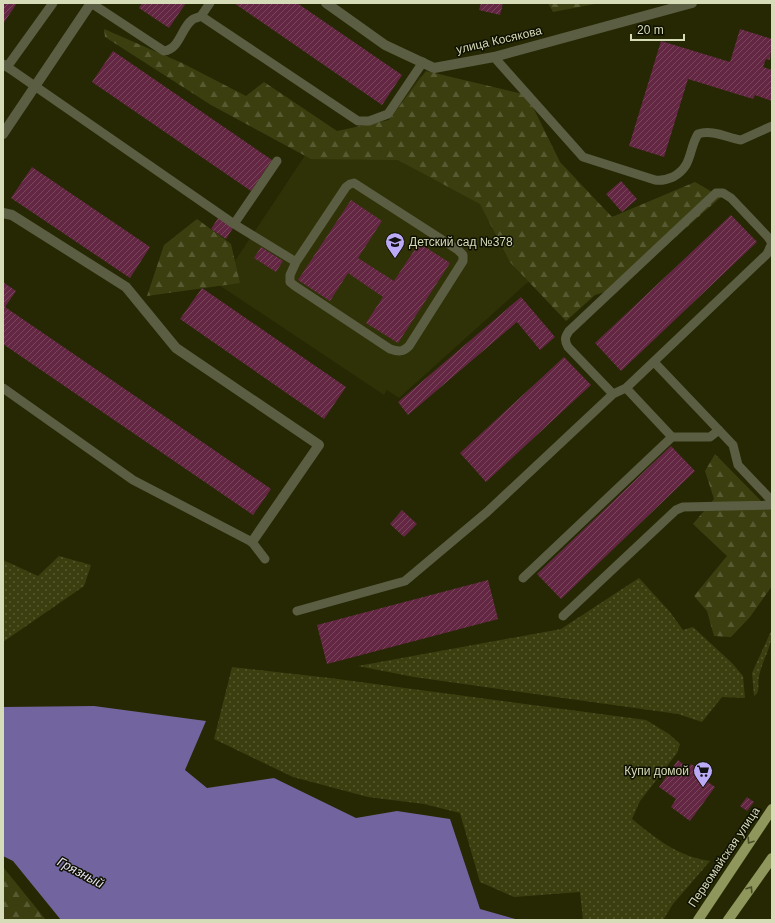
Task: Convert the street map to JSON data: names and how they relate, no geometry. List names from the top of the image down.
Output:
{
  "streets": {
    "main road": ["Первомайская улица"],
    "street": ["улица Косякова"]
  },
  "water": ["Грязный"],
  "places": {
    "school or university": ["Детский сад №378"],
    "supermarket": ["Купи домой"]
  },
  "scale_bar": "20 m"
}
